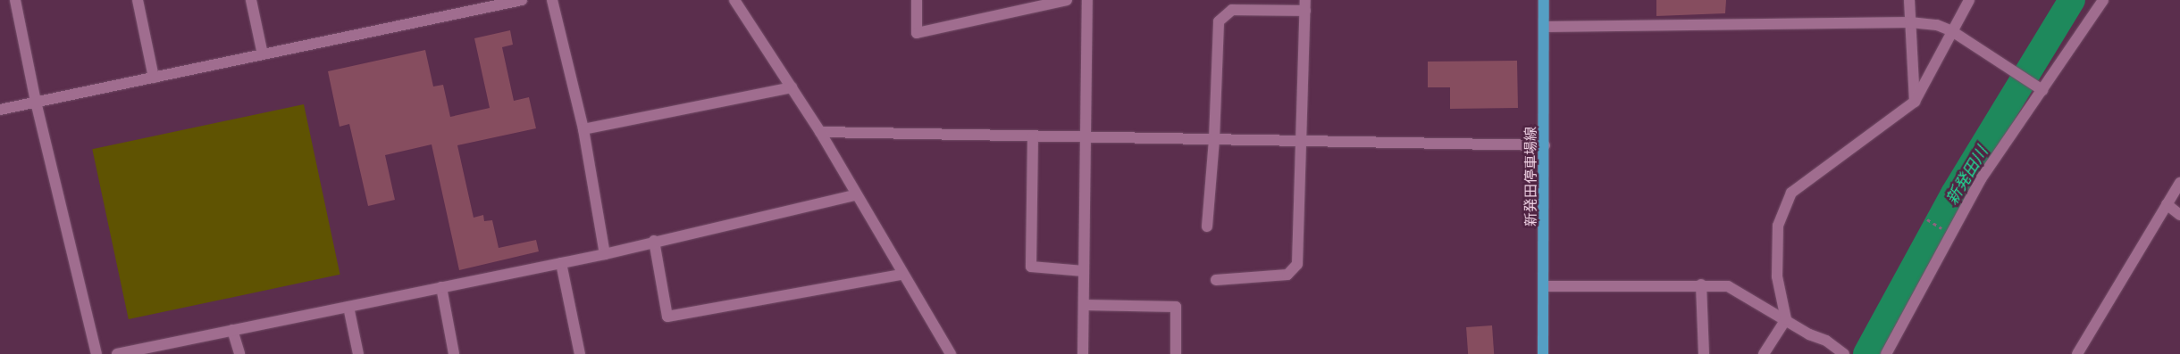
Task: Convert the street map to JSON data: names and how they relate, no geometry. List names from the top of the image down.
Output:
{
  "streets": {
    "main road": ["新発田停車場線"]
  },
  "water": ["新発田川"]
}
